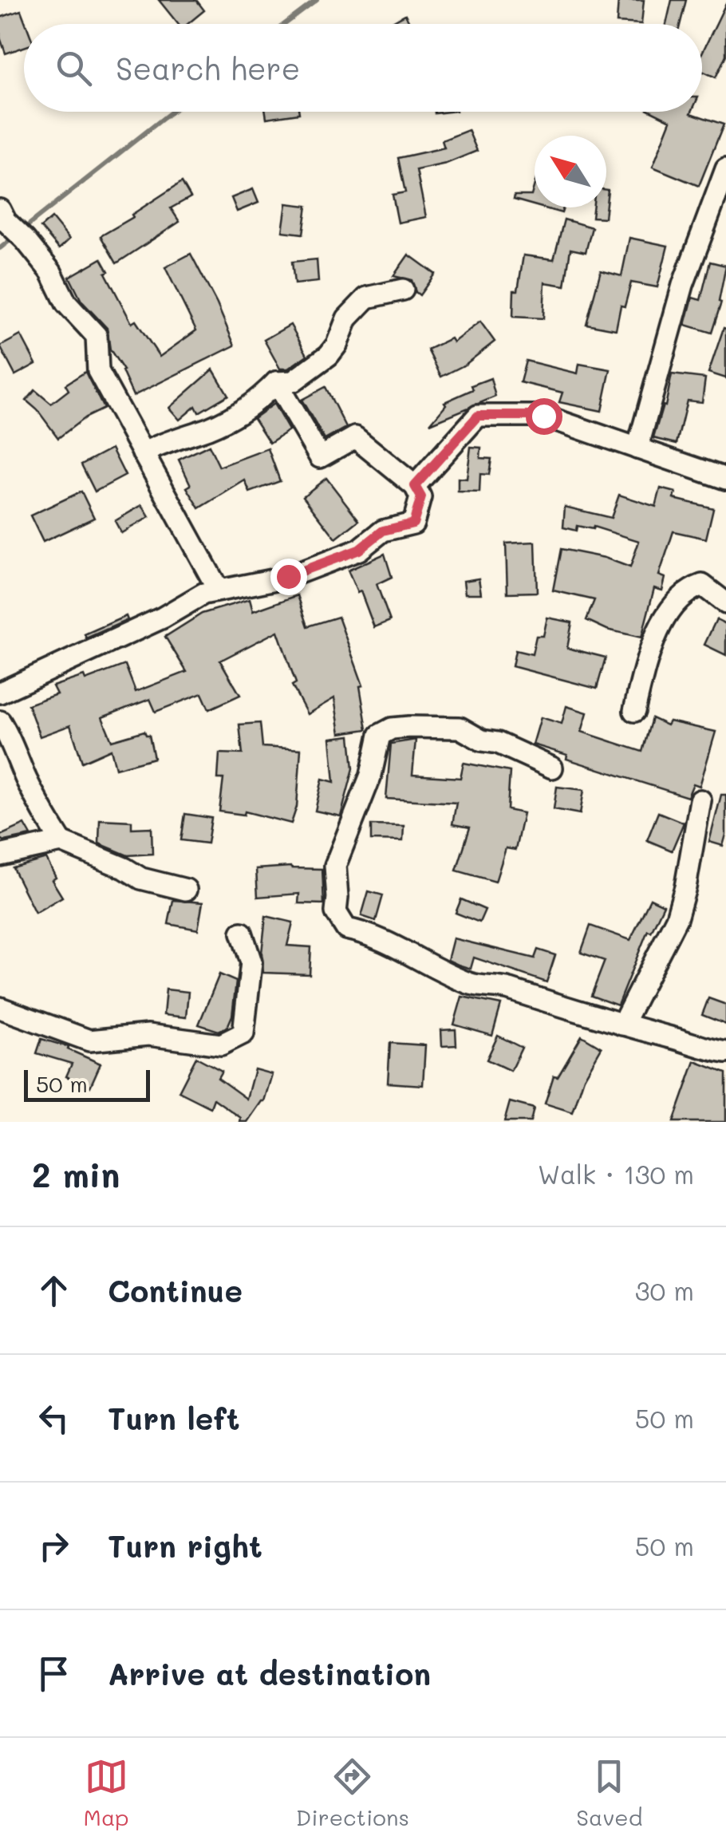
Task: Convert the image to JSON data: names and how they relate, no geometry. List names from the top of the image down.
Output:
{
  "scale_bar": "50 m",
  "north": "top left",
  "page": {
    "search": "Search here",
    "scale": "50 m",
    "heading": ["2 min", "Walk · 130 m"],
    "list": [
      ["Continue", "30 m"],
      ["Turn left", "50 m"],
      ["Turn right", "50 m"],
      "Arrive at destination"
    ],
    "nav": ["Map", "Directions", "Saved"]
  }
}
